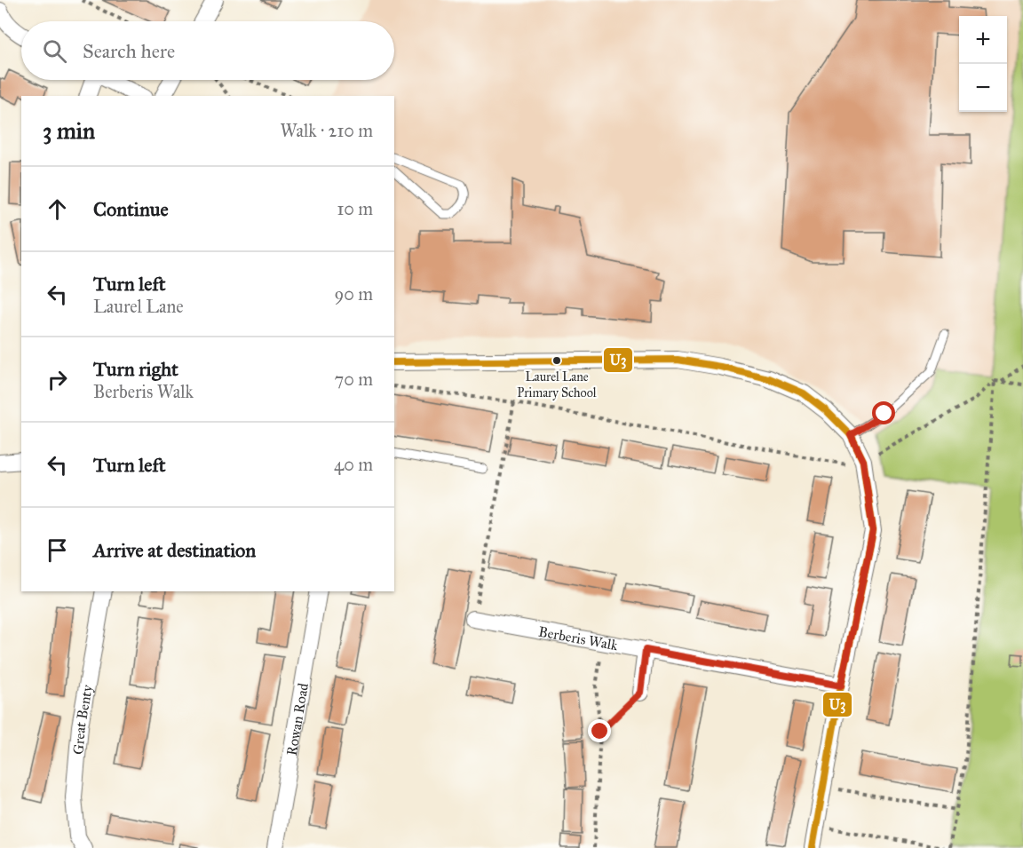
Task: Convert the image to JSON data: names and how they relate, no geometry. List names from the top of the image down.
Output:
{
  "streets": {
    "street": ["Berberis Walk", "Great Benty", "Rowan Road"]
  },
  "places": ["Laurel Lane Primary School"],
  "lines": ["transit line U3"],
  "page": {
    "map_buttons": ["+", "−"],
    "search": "Search here",
    "heading": ["3 min", "Walk · 210 m"],
    "list": [
      ["Continue", "10 m"],
      ["Turn left", "Laurel Lane", "90 m"],
      ["Turn right", "Berberis Walk", "70 m"],
      ["Turn left", "40 m"],
      "Arrive at destination"
    ]
  }
}
